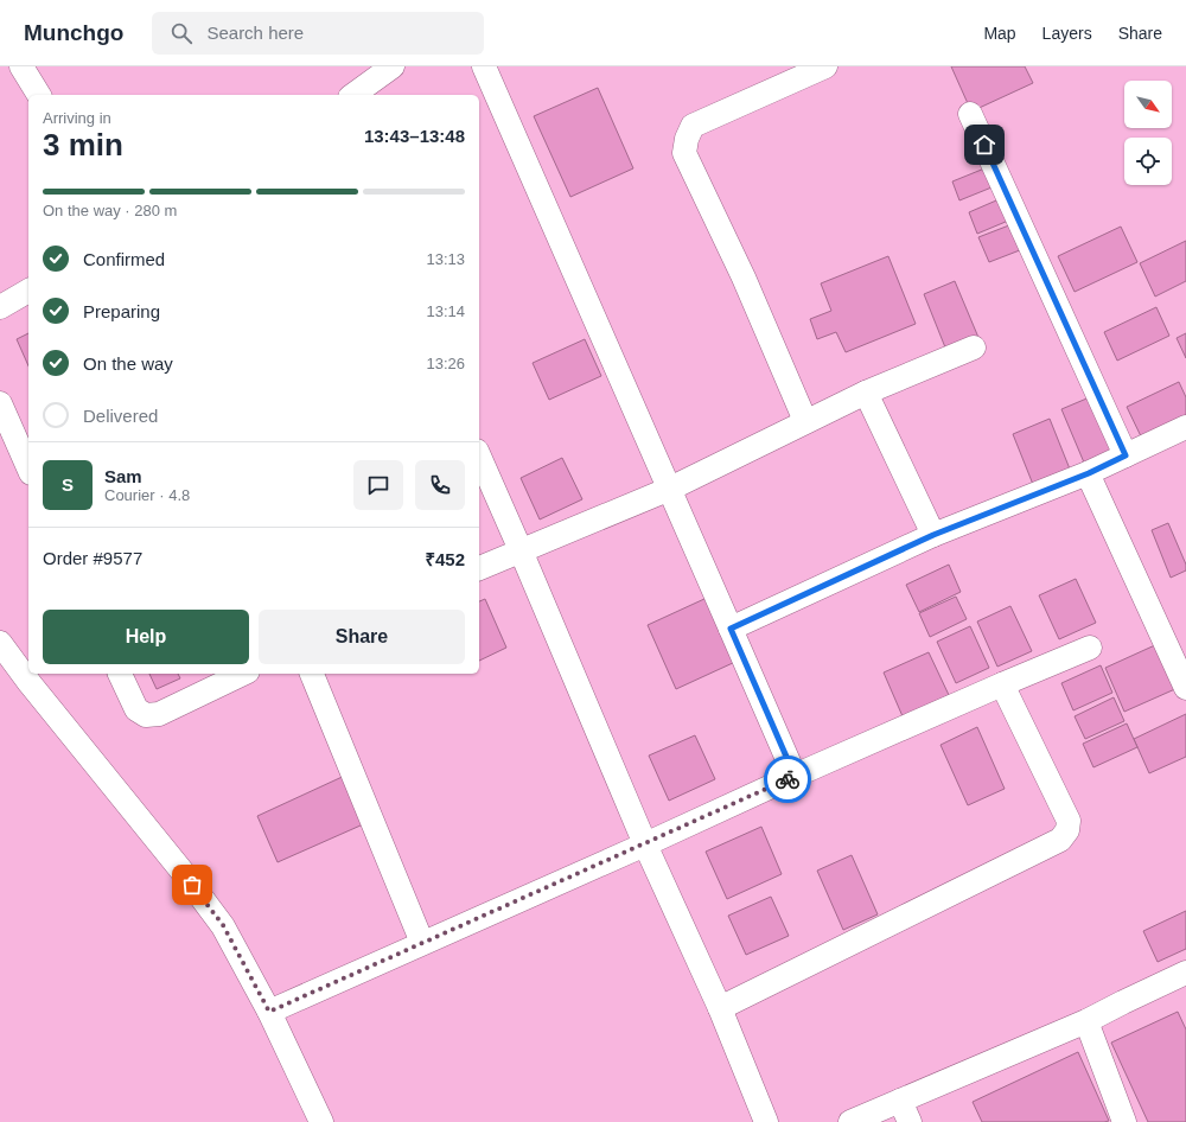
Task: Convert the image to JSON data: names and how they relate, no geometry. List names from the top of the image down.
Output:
{
  "north": "bottom right",
  "page": {
    "header": "Munchgo",
    "search": "Search here",
    "nav": ["Map", "Layers", "Share"],
    "heading": ["3 min", "Arriving in", "13:43–13:48"],
    "panel": [
      "Sam",
      "Courier · 4.8",
      "Order #9577",
      "₹452"
    ],
    "bar": "On the way · 280 m",
    "list": [
      ["Confirmed", "13:13"],
      ["Preparing", "13:14"],
      ["On the way", "13:26"],
      "Delivered"
    ],
    "round": "S",
    "buttons": ["Help", "Share"]
  }
}
